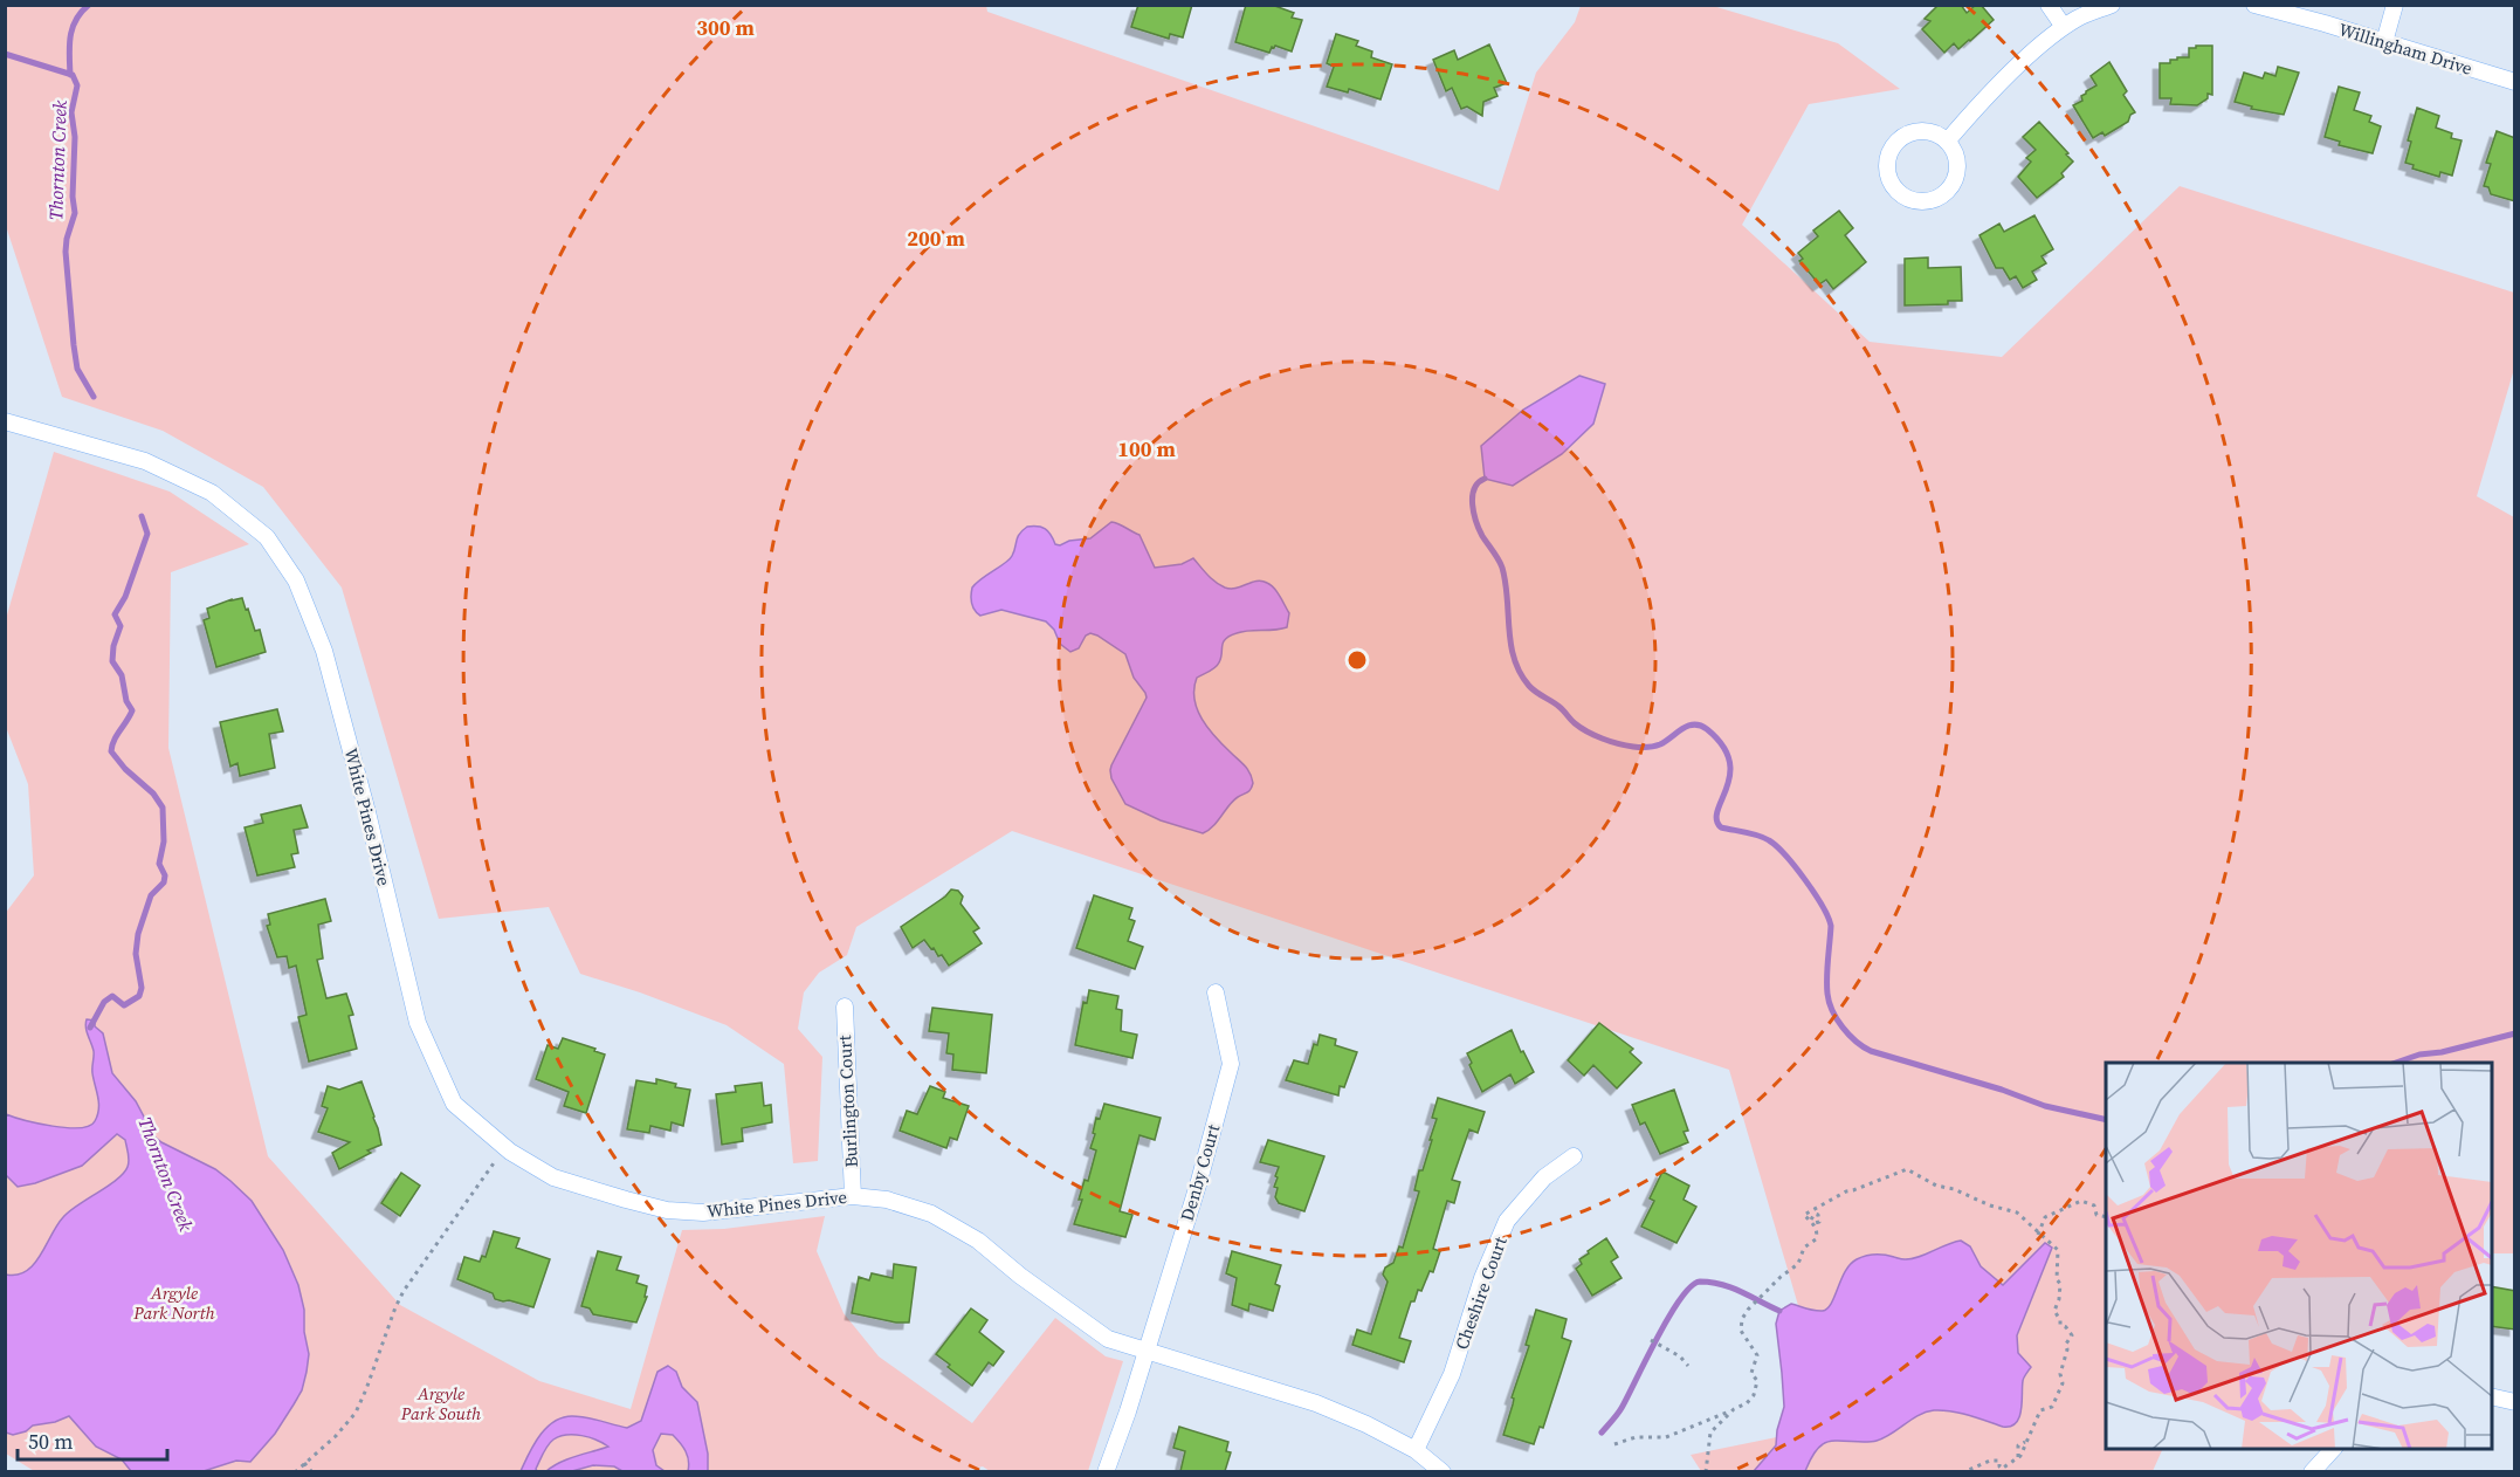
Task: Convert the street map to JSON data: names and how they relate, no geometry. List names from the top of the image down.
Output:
{
  "streets": {
    "street": [
      "Willingham Drive",
      "White Pines Drive",
      "Burlington Court",
      "Denby Court",
      "Cheshire Court"
    ]
  },
  "crossings": [
    ["White Pines Drive", "Burlington Court"],
    ["White Pines Drive", "Denby Court"],
    ["White Pines Drive", "Cheshire Court"]
  ],
  "water": ["Thornton Creek"],
  "parks": ["Argyle Park North", "Argyle Park South"],
  "scale_bar": "50 m",
  "rings": ["300 m", "200 m", "100 m"]
}
